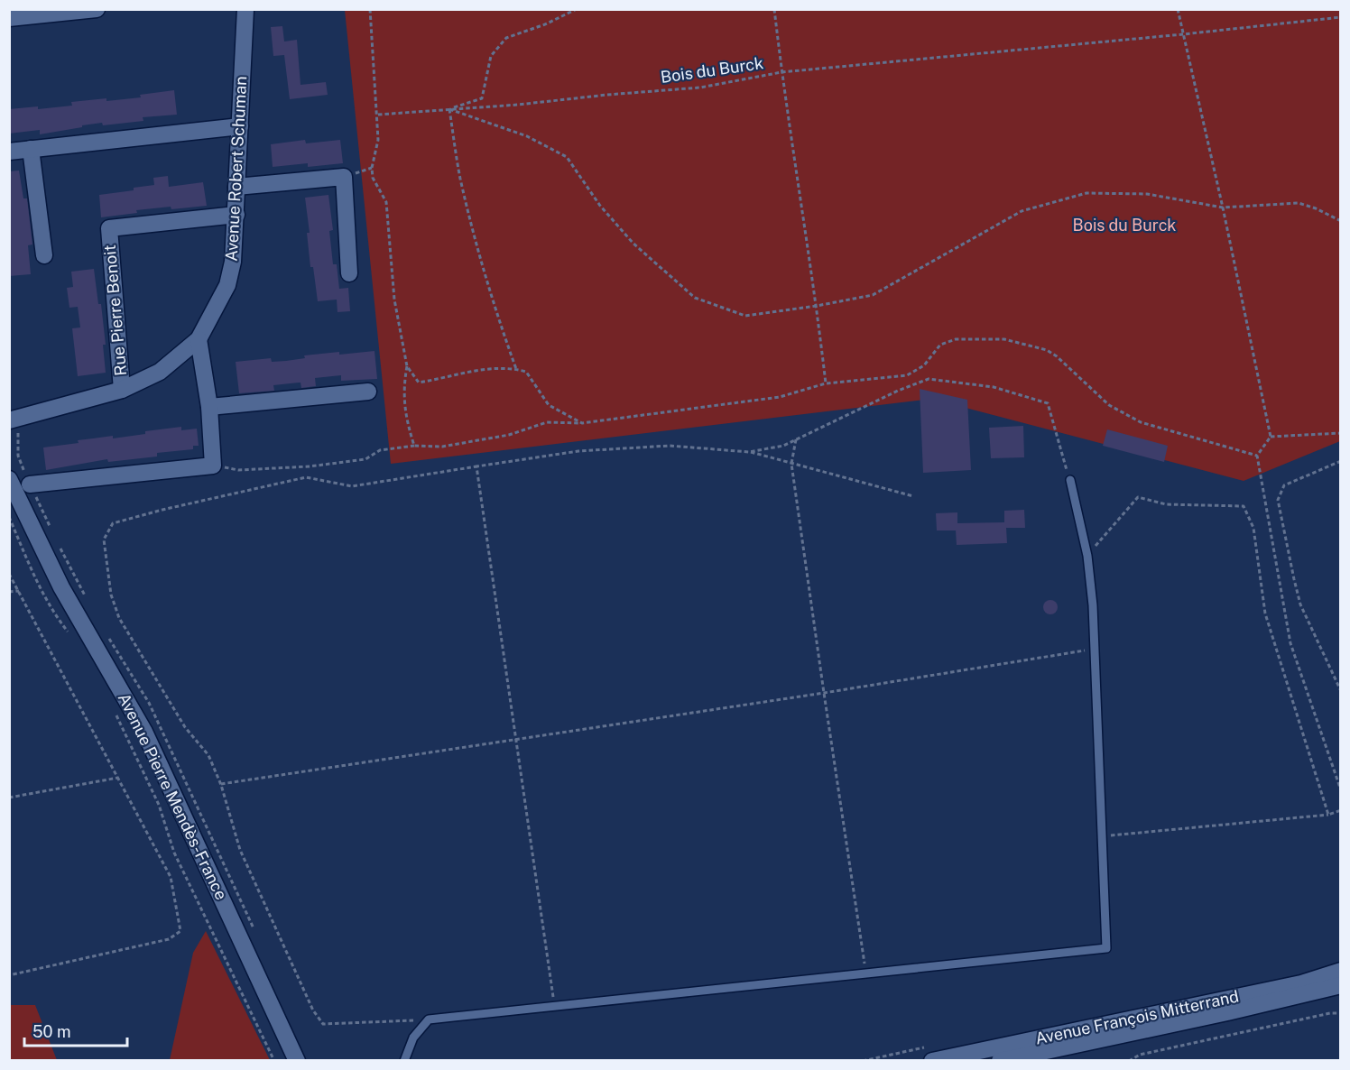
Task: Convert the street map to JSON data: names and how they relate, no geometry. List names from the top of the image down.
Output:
{
  "streets": {
    "street": [
      "Avenue Robert Schuman",
      "Rue Pierre Benoit",
      "Avenue Pierre Mendès-France",
      "Avenue François Mitterrand"
    ],
    "path": ["Bois du Burck"]
  },
  "crossings": [
    ["Avenue Robert Schuman", "Rue Pierre Benoit"]
  ],
  "parks": ["Bois du Burck"],
  "scale_bar": "50 m"
}
